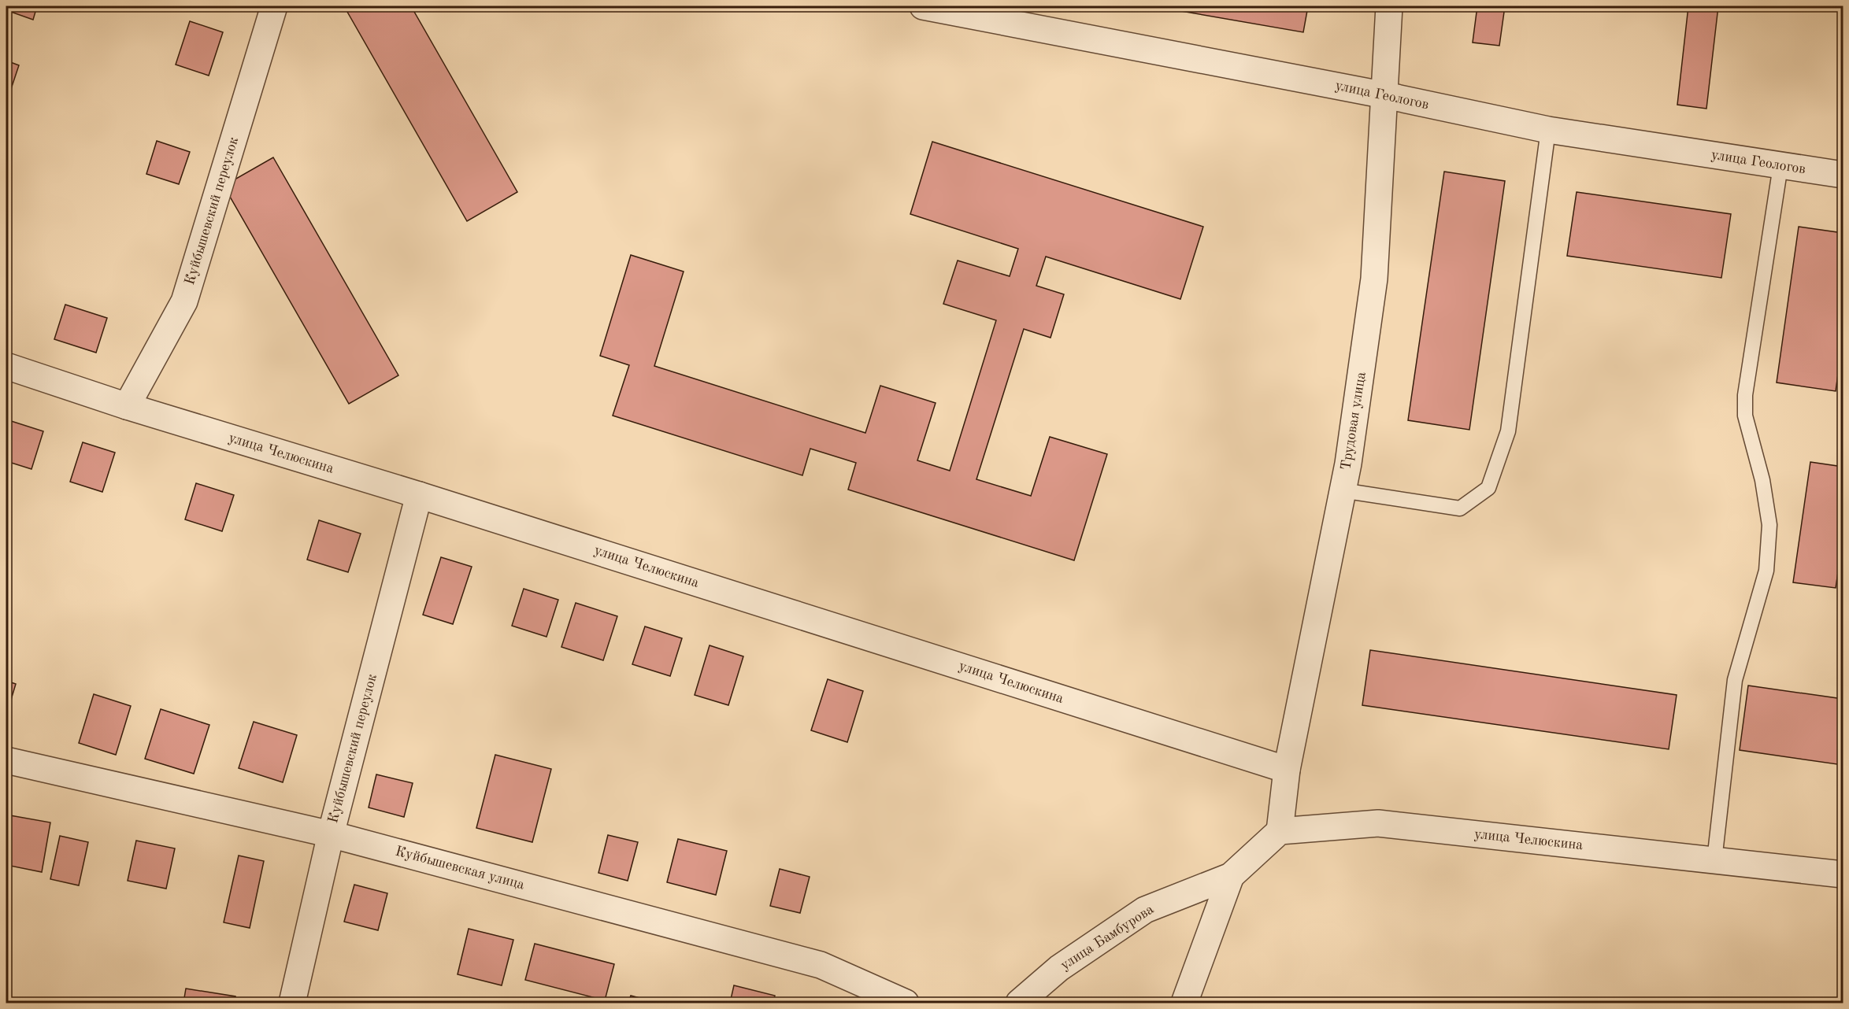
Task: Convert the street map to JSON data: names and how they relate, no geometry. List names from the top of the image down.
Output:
{
  "streets": {
    "street": [
      "улица Геологов",
      "Куйбышевский переулок",
      "Трудовая улица",
      "улица Челюскина",
      "Куйбышевская улица",
      "улица Бамбурова"
    ]
  },
  "crossings": [
    ["улица Геологов", "Трудовая улица"],
    ["Куйбышевский переулок", "улица Челюскина"],
    ["Куйбышевский переулок", "Куйбышевская улица"],
    ["Трудовая улица", "улица Челюскина"]
  ]
}
